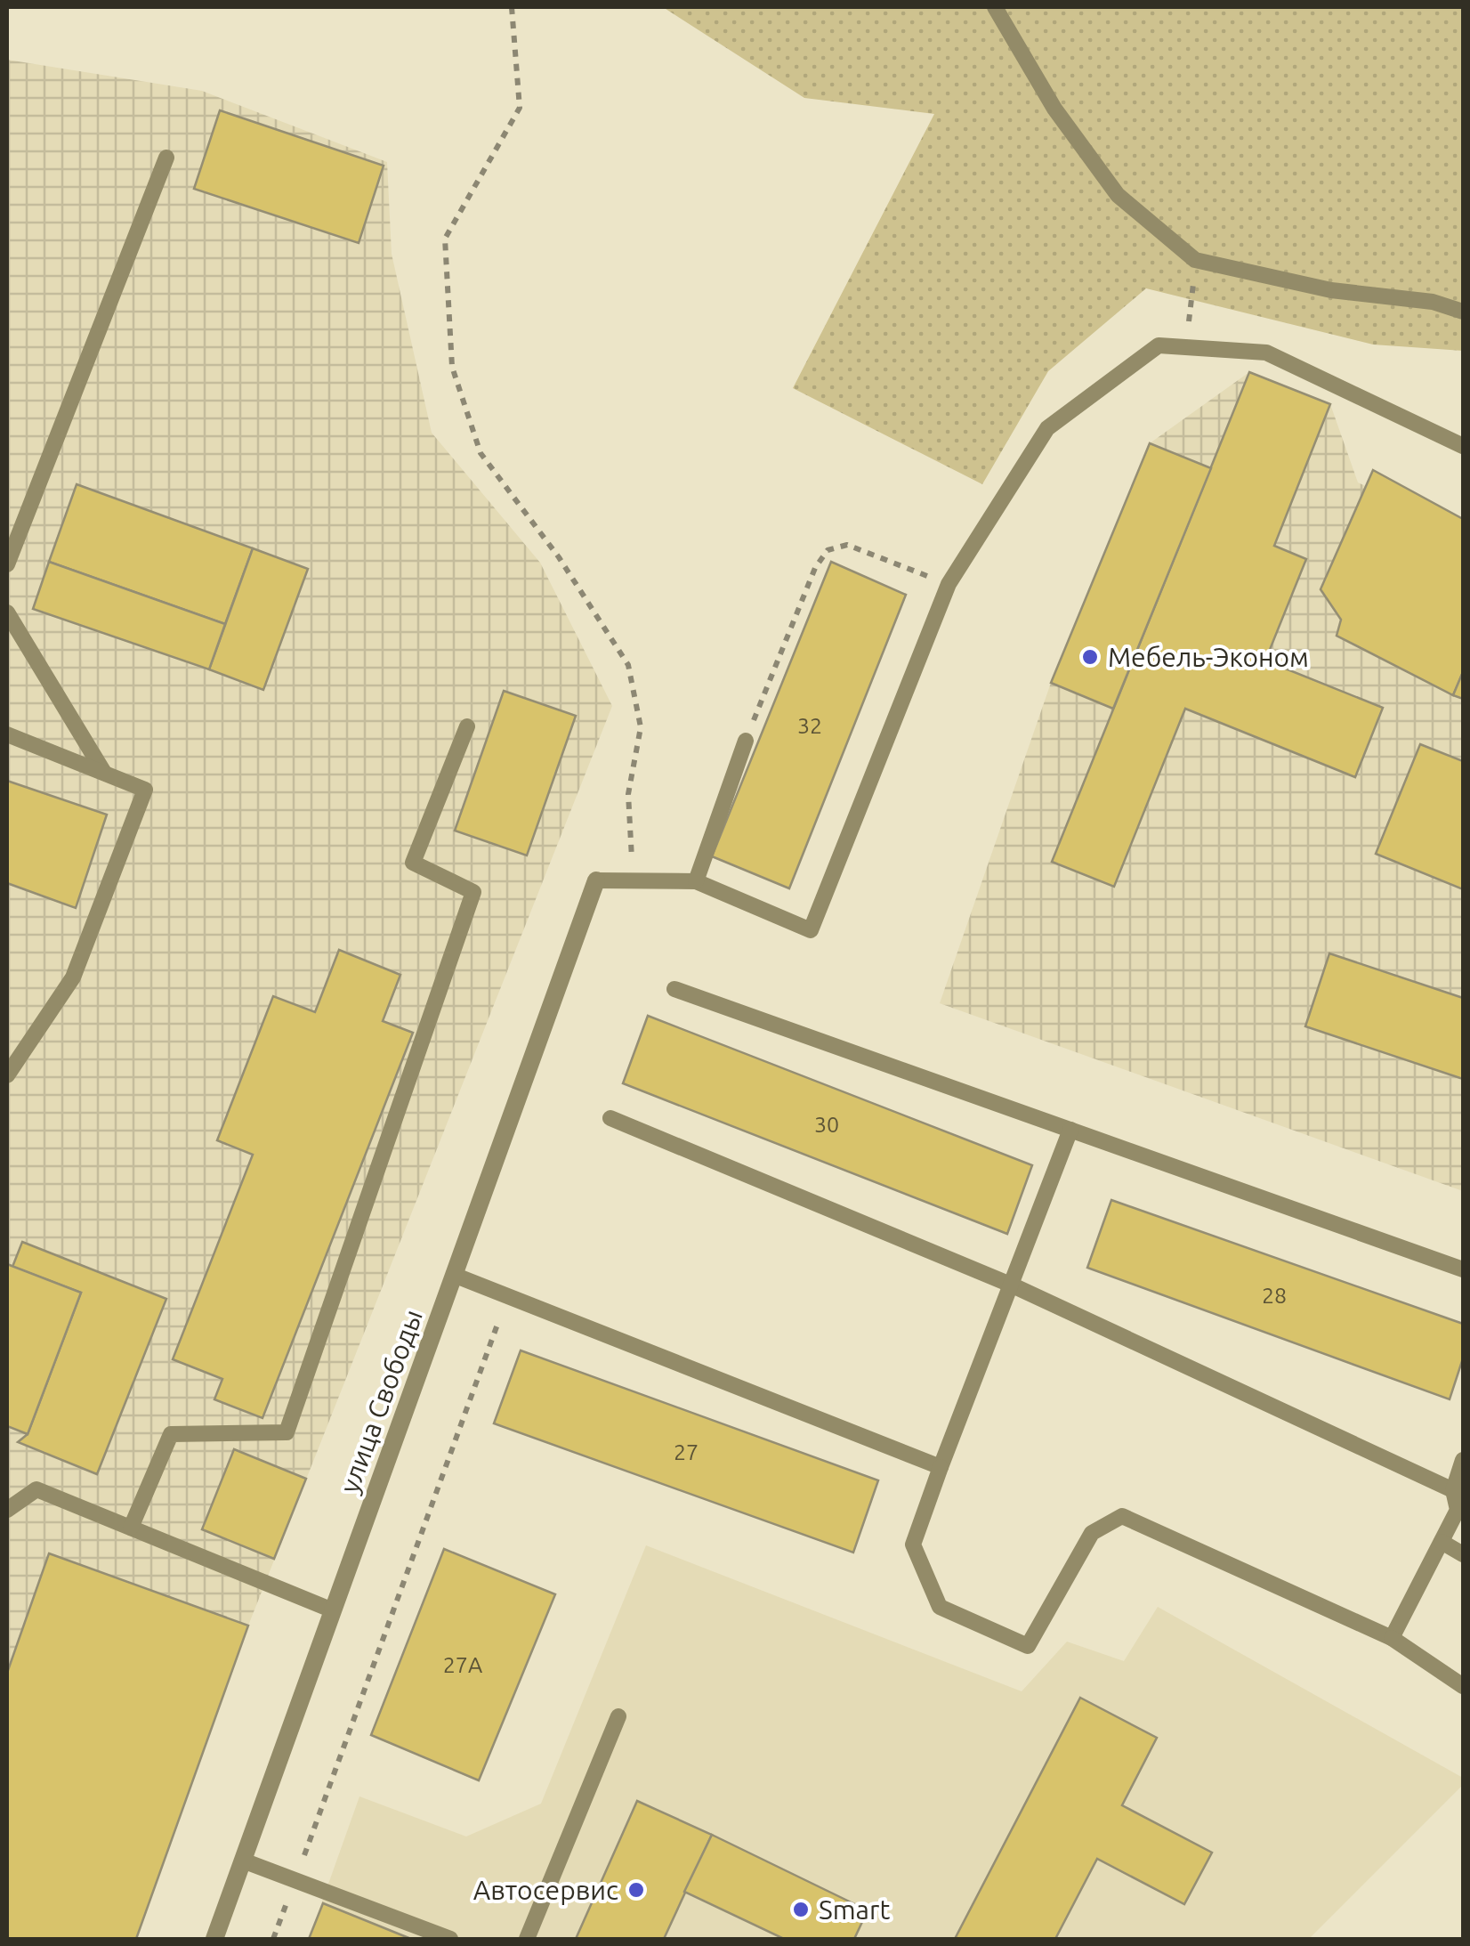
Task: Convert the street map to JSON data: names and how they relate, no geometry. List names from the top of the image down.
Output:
{
  "streets": {
    "street": ["улица Свободы"]
  },
  "places": ["Мебель-Эконом", "Автосервис", "Smart"],
  "house_numbers": [
    "32",
    "30",
    "28",
    "27",
    "27А"
  ]
}
